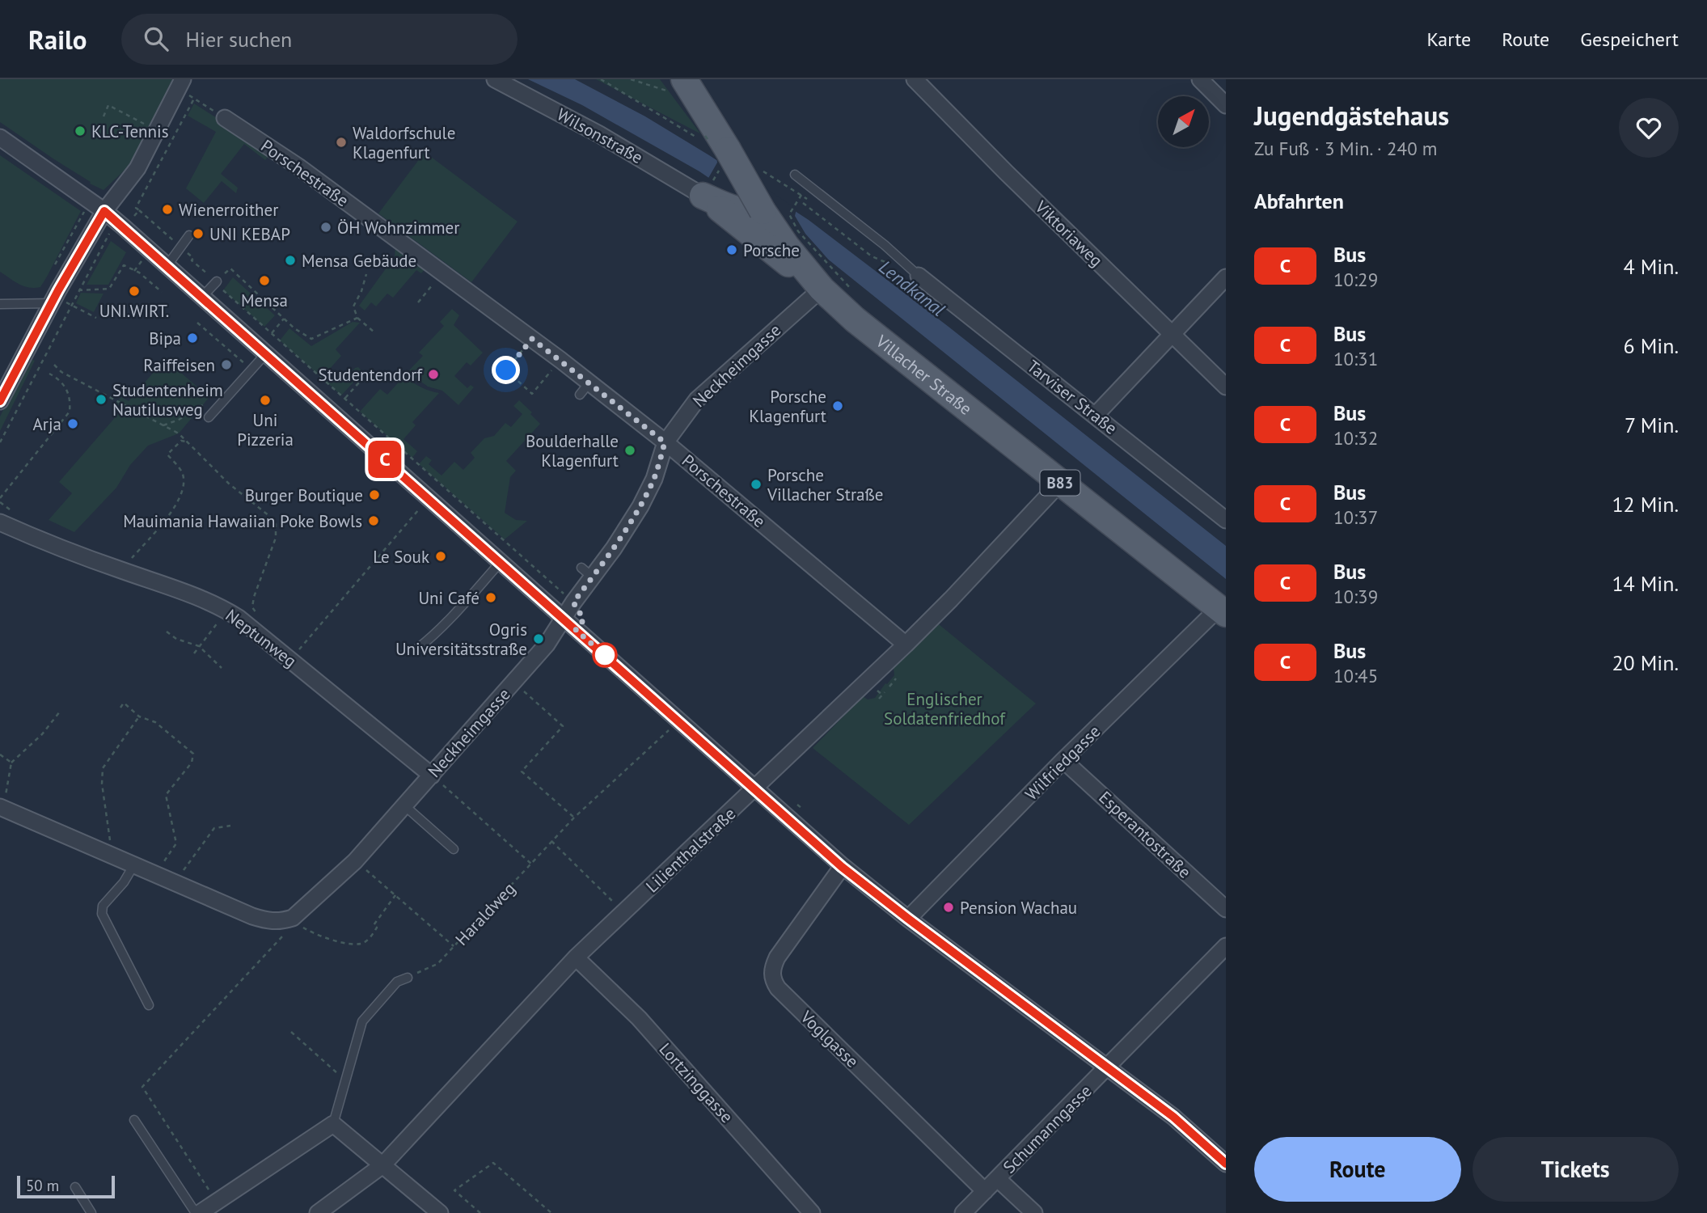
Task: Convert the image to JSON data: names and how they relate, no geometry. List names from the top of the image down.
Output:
{
  "streets": {
    "main road": ["Villacher Straße", "B83"],
    "street": [
      "Wilsonstraße",
      "Porschestraße",
      "Viktoriaweg",
      "Neckheimgasse",
      "Tarviser Straße",
      "Neptunweg",
      "Wilfriedgasse",
      "Esperantostraße",
      "Lilienthalstraße",
      "Voglgasse",
      "Lortzinggasse",
      "Schumanngasse"
    ],
    "path": ["Haraldweg"]
  },
  "crossings": [
    ["Porschestraße", "Neckheimgasse"],
    ["Porschestraße", "Lilienthalstraße"],
    ["Neckheimgasse", "Villacher Straße"],
    ["Neckheimgasse", "Neptunweg"],
    ["Villacher Straße", "Wilfriedgasse"],
    ["Villacher Straße", "Lilienthalstraße"],
    ["Wilfriedgasse", "Esperantostraße"],
    ["Lilienthalstraße", "Lortzinggasse"],
    ["Voglgasse", "Schumanngasse"]
  ],
  "water": ["Lendkanal"],
  "parks": ["Englischer Soldatenfriedhof"],
  "places": [
    "KLC-Tennis",
    "Waldorfschule Klagenfurt",
    "Wienerroither",
    "ÖH Wohnzimmer",
    "UNI KEBAP",
    "Porsche",
    "Mensa Gebäude",
    "Mensa",
    "UNI.WIRT.",
    "Bipa",
    "Raiffeisen",
    "Studentendorf",
    "Studentenheim Nautilusweg",
    "Uni Pizzeria",
    "Porsche Klagenfurt",
    "Arja",
    "Boulderhalle Klagenfurt",
    "Porsche Villacher Straße",
    "Burger Boutique",
    "Mauimania Hawaiian Poke Bowls",
    "Le Souk",
    "Uni Café",
    "Ogris Universitätsstraße",
    "Pension Wachau"
  ],
  "lines": ["bus line C"],
  "scale_bar": "50 m",
  "north": "top right",
  "page": {
    "header": "Railo",
    "search": "Hier suchen",
    "nav": ["Karte", "Route", "Gespeichert"],
    "on_map": "C",
    "heading": [
      ["Jugendgästehaus", "Zu Fuß · 3 Min. · 240 m"],
      "Abfahrten"
    ],
    "list": [
      {
        "mark": "C",
        "name": "Bus",
        "note": "10:29",
        "value": "4 Min."
      },
      {
        "mark": "C",
        "name": "Bus",
        "note": "10:31",
        "value": "6 Min."
      },
      {
        "mark": "C",
        "name": "Bus",
        "note": "10:32",
        "value": "7 Min."
      },
      {
        "mark": "C",
        "name": "Bus",
        "note": "10:37",
        "value": "12 Min."
      },
      {
        "mark": "C",
        "name": "Bus",
        "note": "10:39",
        "value": "14 Min."
      },
      {
        "mark": "C",
        "name": "Bus",
        "note": "10:45",
        "value": "20 Min."
      }
    ],
    "buttons": ["Route", "Tickets"],
    "scale": "50 m"
  }
}
